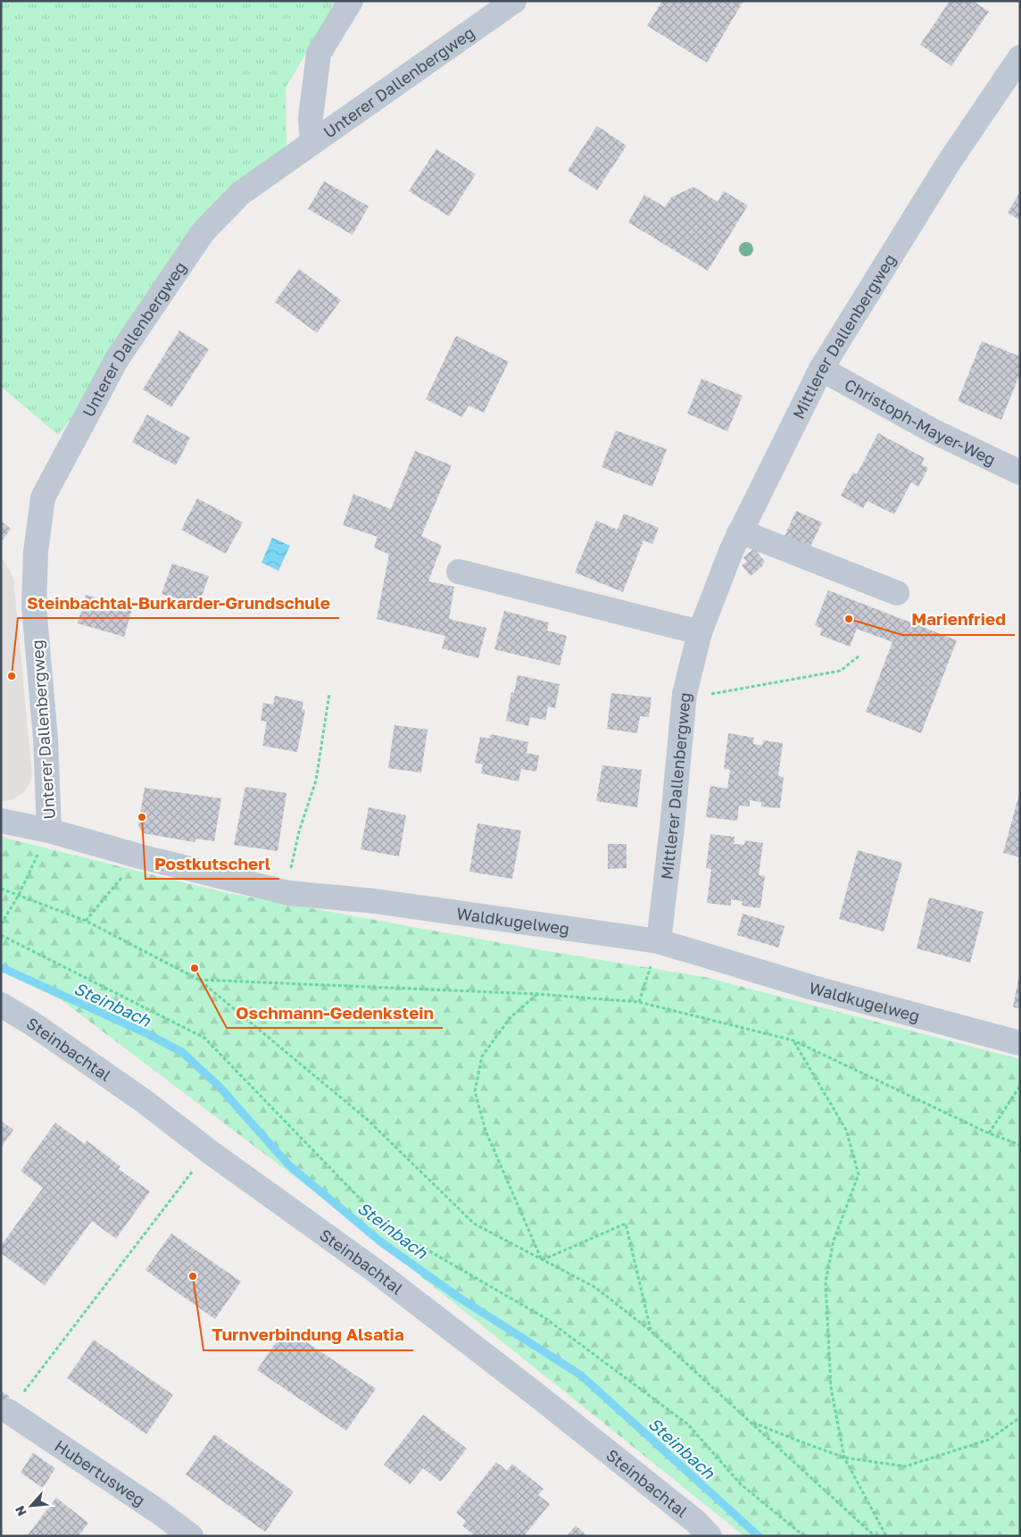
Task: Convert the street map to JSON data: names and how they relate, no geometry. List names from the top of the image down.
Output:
{
  "streets": {
    "street": [
      "Unterer Dallenbergweg",
      "Mittlerer Dallenbergweg",
      "Christoph-Mayer-Weg",
      "Waldkugelweg",
      "Steinbachtal",
      "Hubertusweg"
    ]
  },
  "crossings": [
    ["Unterer Dallenbergweg", "Waldkugelweg"],
    ["Mittlerer Dallenbergweg", "Christoph-Mayer-Weg"],
    ["Mittlerer Dallenbergweg", "Waldkugelweg"]
  ],
  "water": ["Steinbach"],
  "places": [
    "Marienfried",
    "Steinbachtal-Burkarder-Grundschule",
    "Postkutscherl",
    "Oschmann-Gedenkstein",
    "Turnverbindung Alsatia"
  ],
  "north": "bottom left"
}
